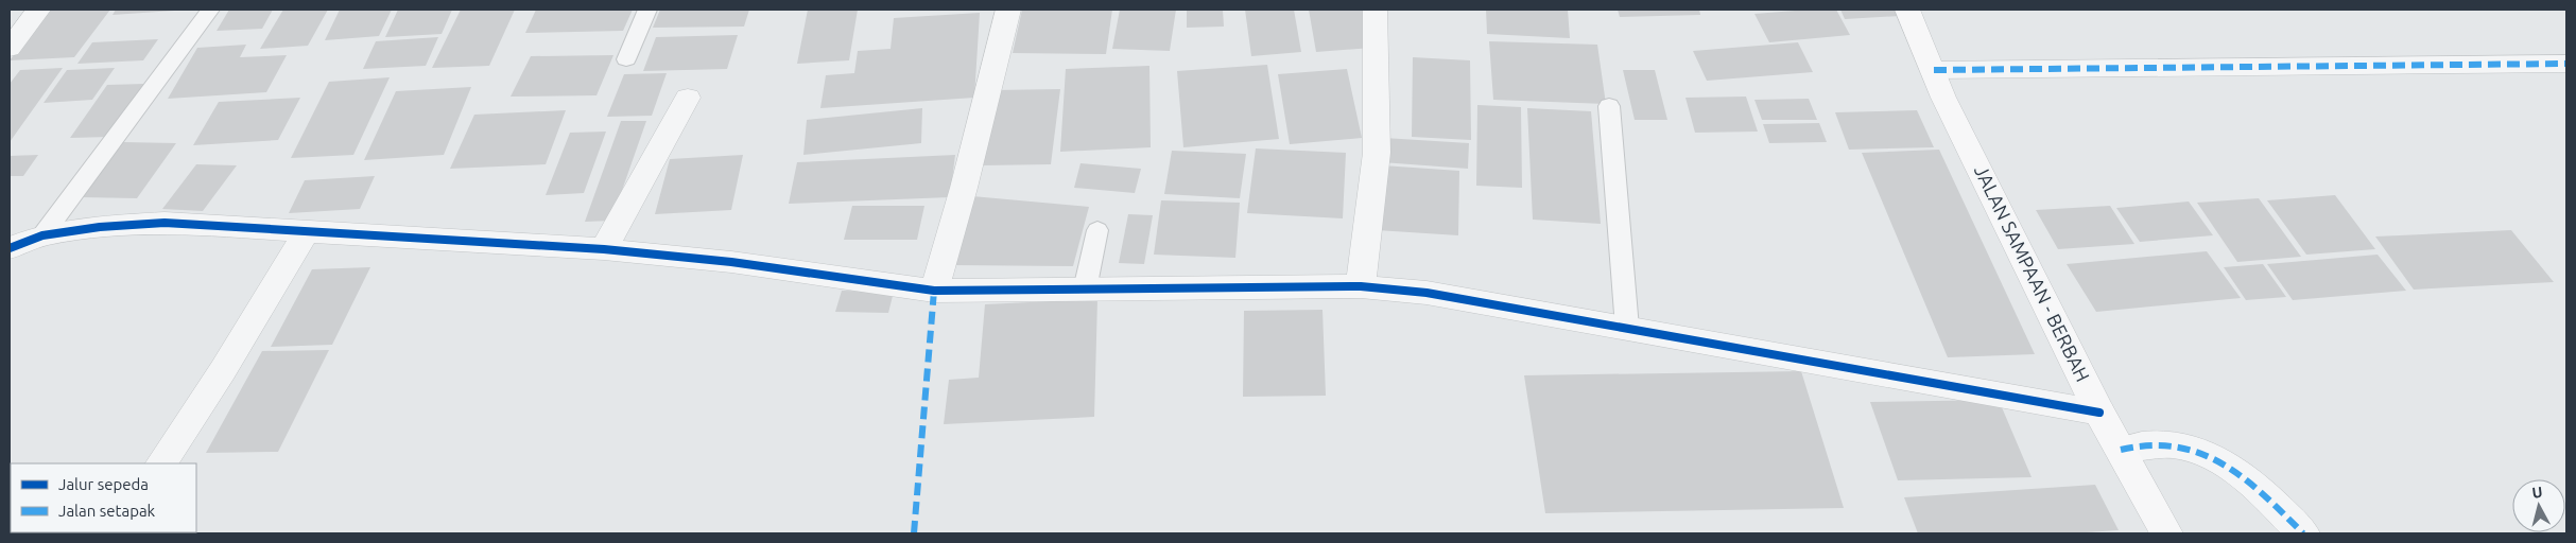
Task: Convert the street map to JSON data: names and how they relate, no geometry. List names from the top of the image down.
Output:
{
  "streets": {
    "main road": ["JALAN SAMPAAN - BERBAH"]
  },
  "legend": ["Jalur sepeda", "Jalan setapak"],
  "north": "top"
}
